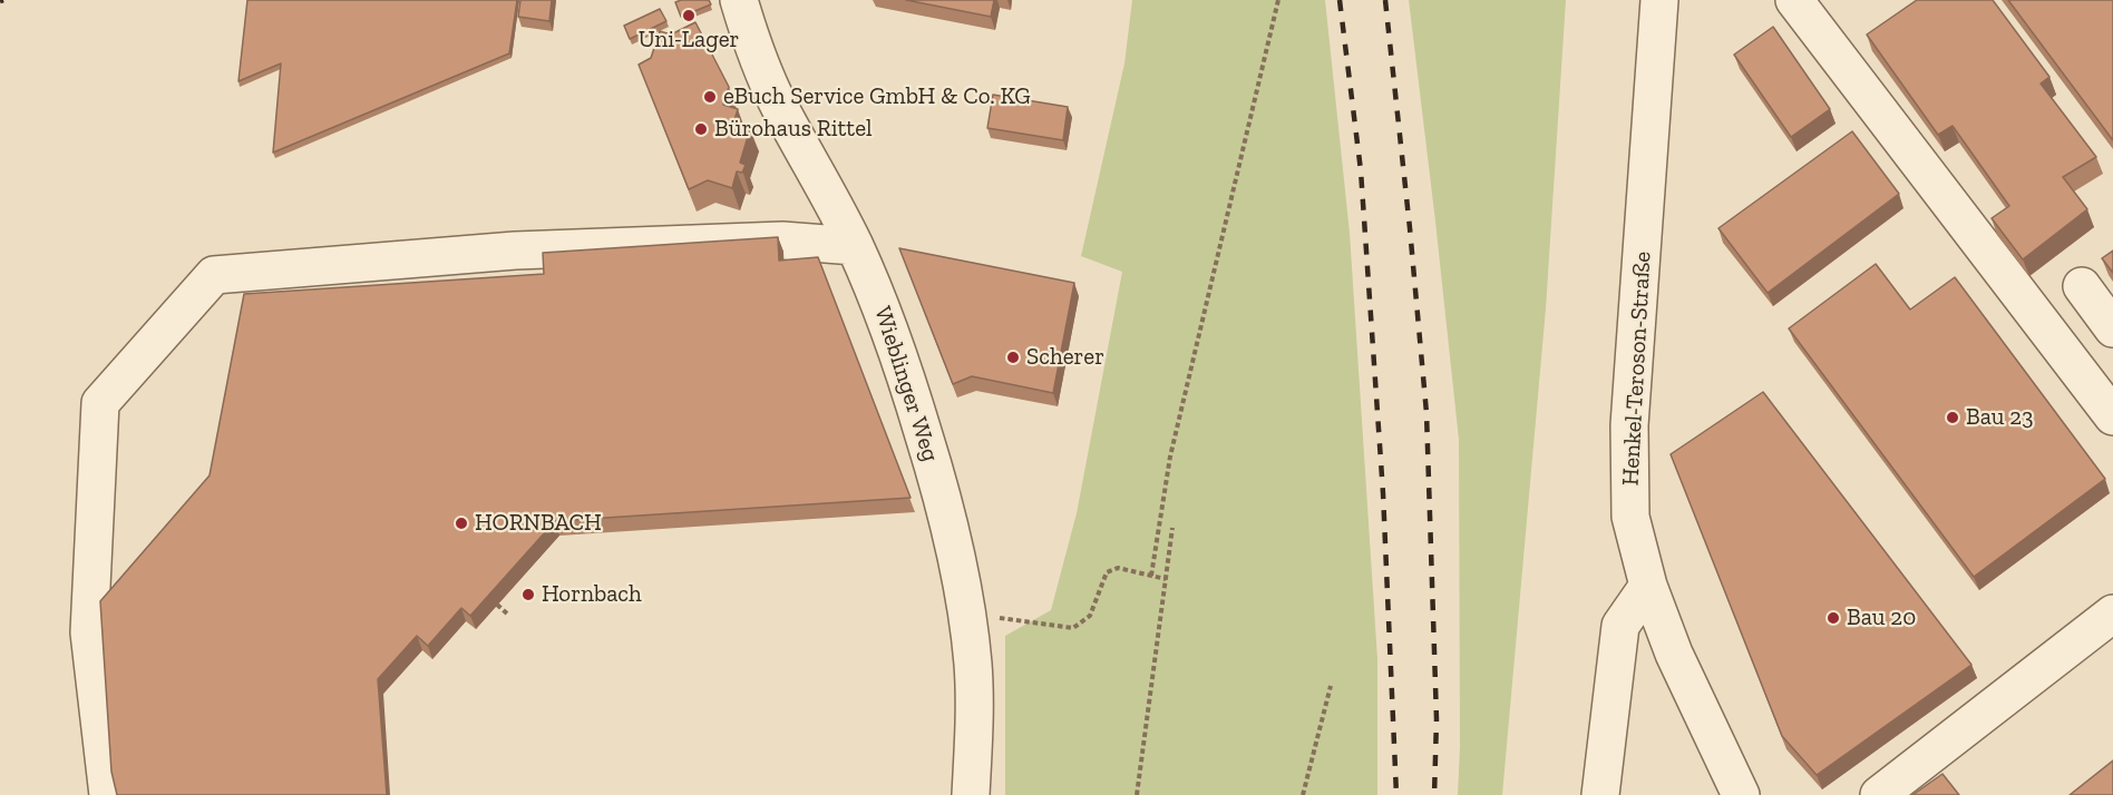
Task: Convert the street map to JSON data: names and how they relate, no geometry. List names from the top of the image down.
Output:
{
  "streets": {
    "street": ["Henkel-Teroson-Straße", "Wieblinger Weg"]
  },
  "places": [
    "Uni-Lager",
    "eBuch Service GmbH & Co. KG",
    "Bürohaus Rittel",
    "Scherer",
    "Bau 23",
    "HORNBACH",
    "Hornbach",
    "Bau 20"
  ]
}
